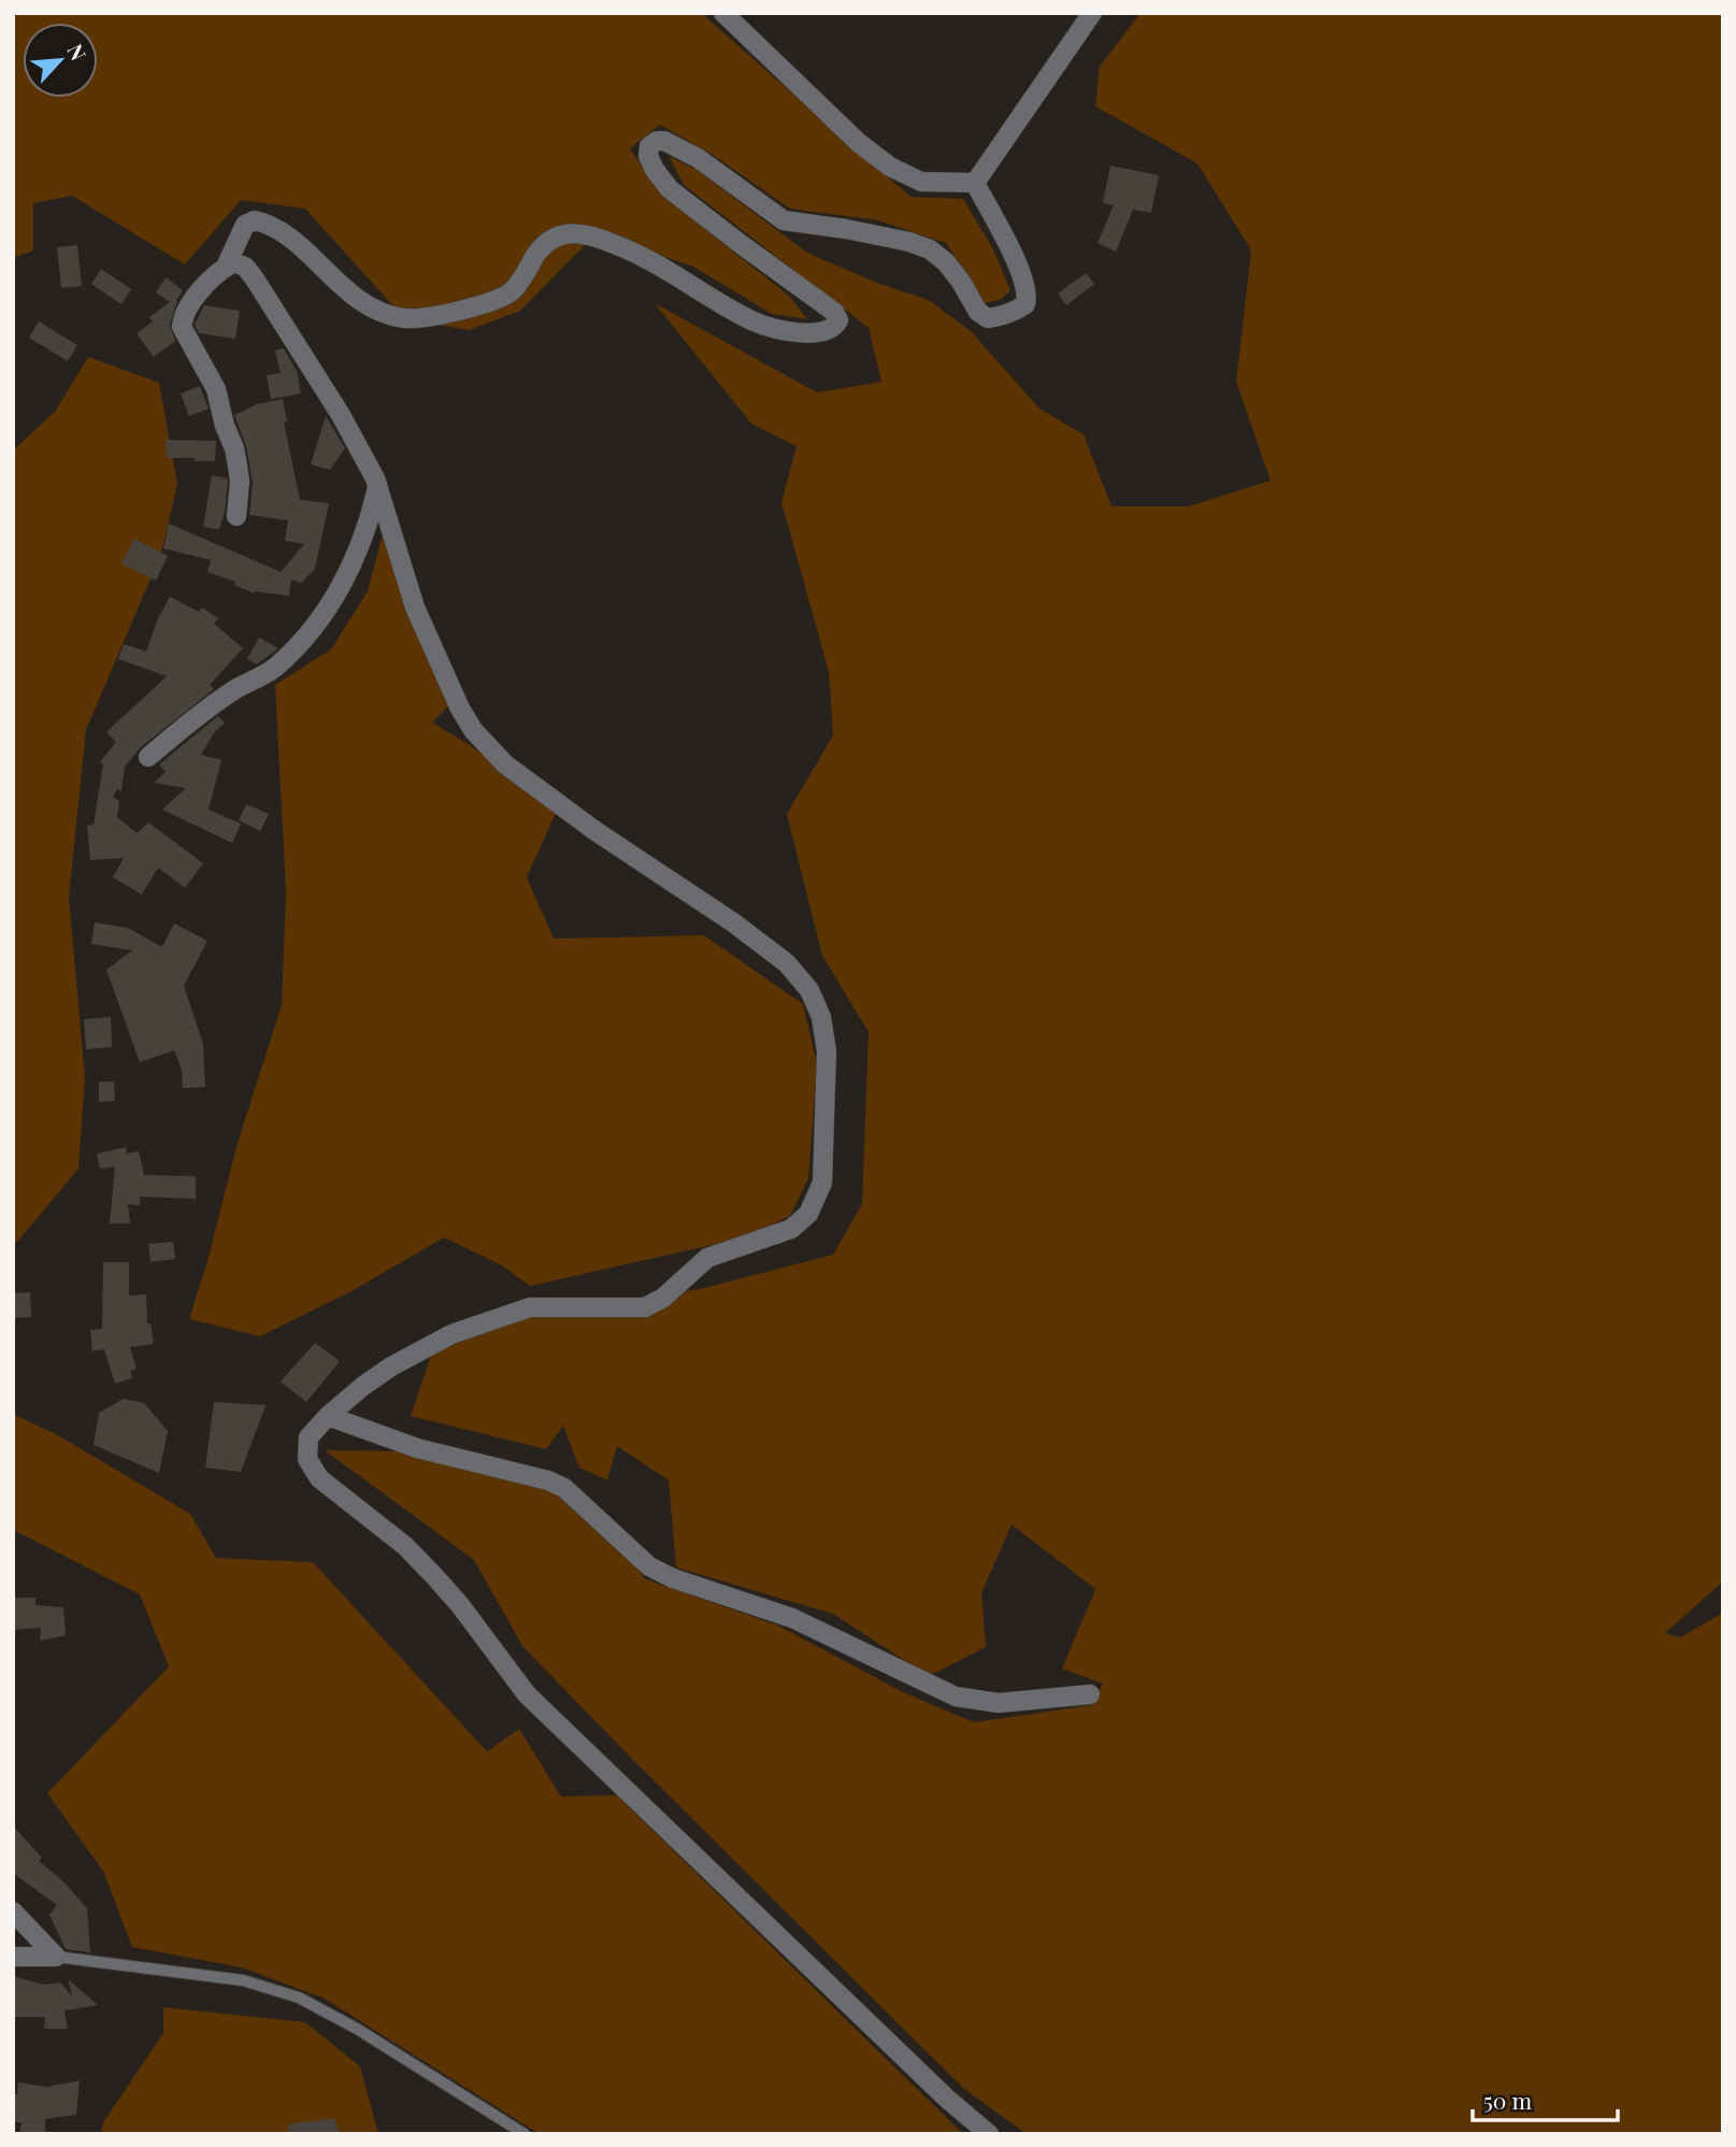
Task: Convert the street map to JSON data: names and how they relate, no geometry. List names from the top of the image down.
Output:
{
  "scale_bar": "50 m",
  "north": "top right"
}
